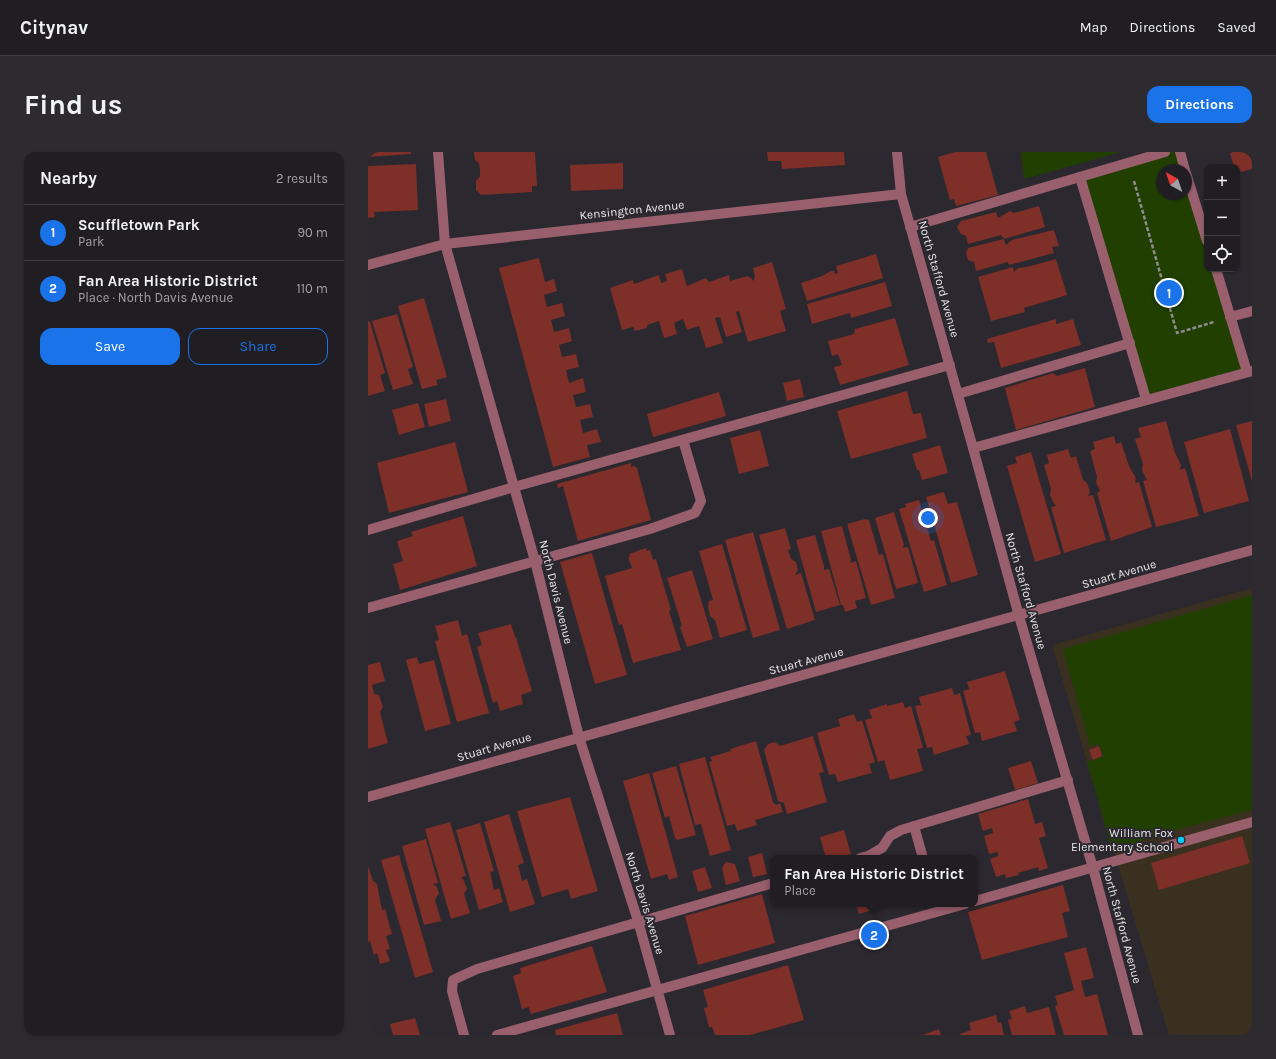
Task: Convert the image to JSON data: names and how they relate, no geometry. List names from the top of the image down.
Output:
{
  "streets": {
    "street": [
      "Kensington Avenue",
      "North Stafford Avenue",
      "Stuart Avenue",
      "North Davis Avenue"
    ]
  },
  "crossings": [
    ["Kensington Avenue", "North Stafford Avenue"],
    ["Kensington Avenue", "North Davis Avenue"],
    ["North Stafford Avenue", "Stuart Avenue"],
    ["Stuart Avenue", "North Davis Avenue"]
  ],
  "places": ["William Fox Elementary School"],
  "north": "top left",
  "page": {
    "header": "Citynav",
    "nav": ["Map", "Directions", "Saved"],
    "buttons": [
      "Directions",
      ["Save", "Share"]
    ],
    "title": "Find us",
    "heading": ["Nearby", "2 results"],
    "map_buttons": ["+", "−"],
    "list": [
      {
        "mark": "1",
        "name": "Scuffletown Park",
        "note": "Park",
        "value": "90 m"
      },
      {
        "mark": "2",
        "name": "Fan Area Historic District",
        "note": "Place · North Davis Avenue",
        "value": "110 m"
      }
    ],
    "pins": ["1", "2"],
    "popup": ["Fan Area Historic District", "Place"]
  }
}
